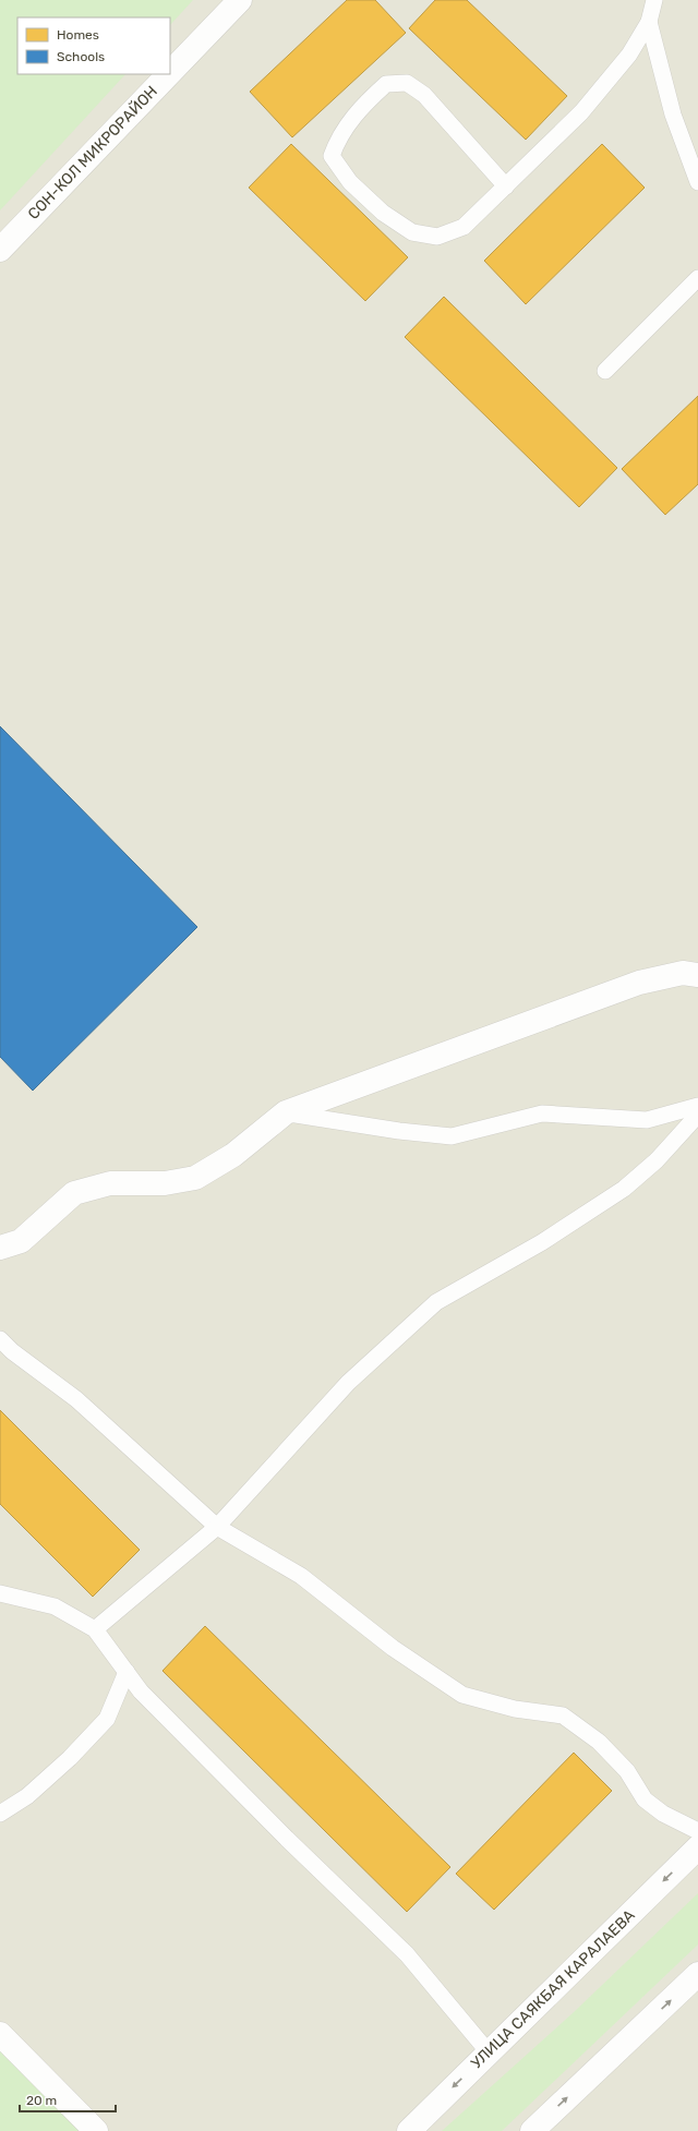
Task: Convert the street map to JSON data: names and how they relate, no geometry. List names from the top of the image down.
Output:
{
  "streets": {
    "street": ["СОН-КОЛ МИКРОРАЙОН", "УЛИЦА САЯКБАЯ КАРАЛАЕВА"]
  },
  "legend": ["Homes", "Schools"],
  "scale_bar": "20 m"
}
